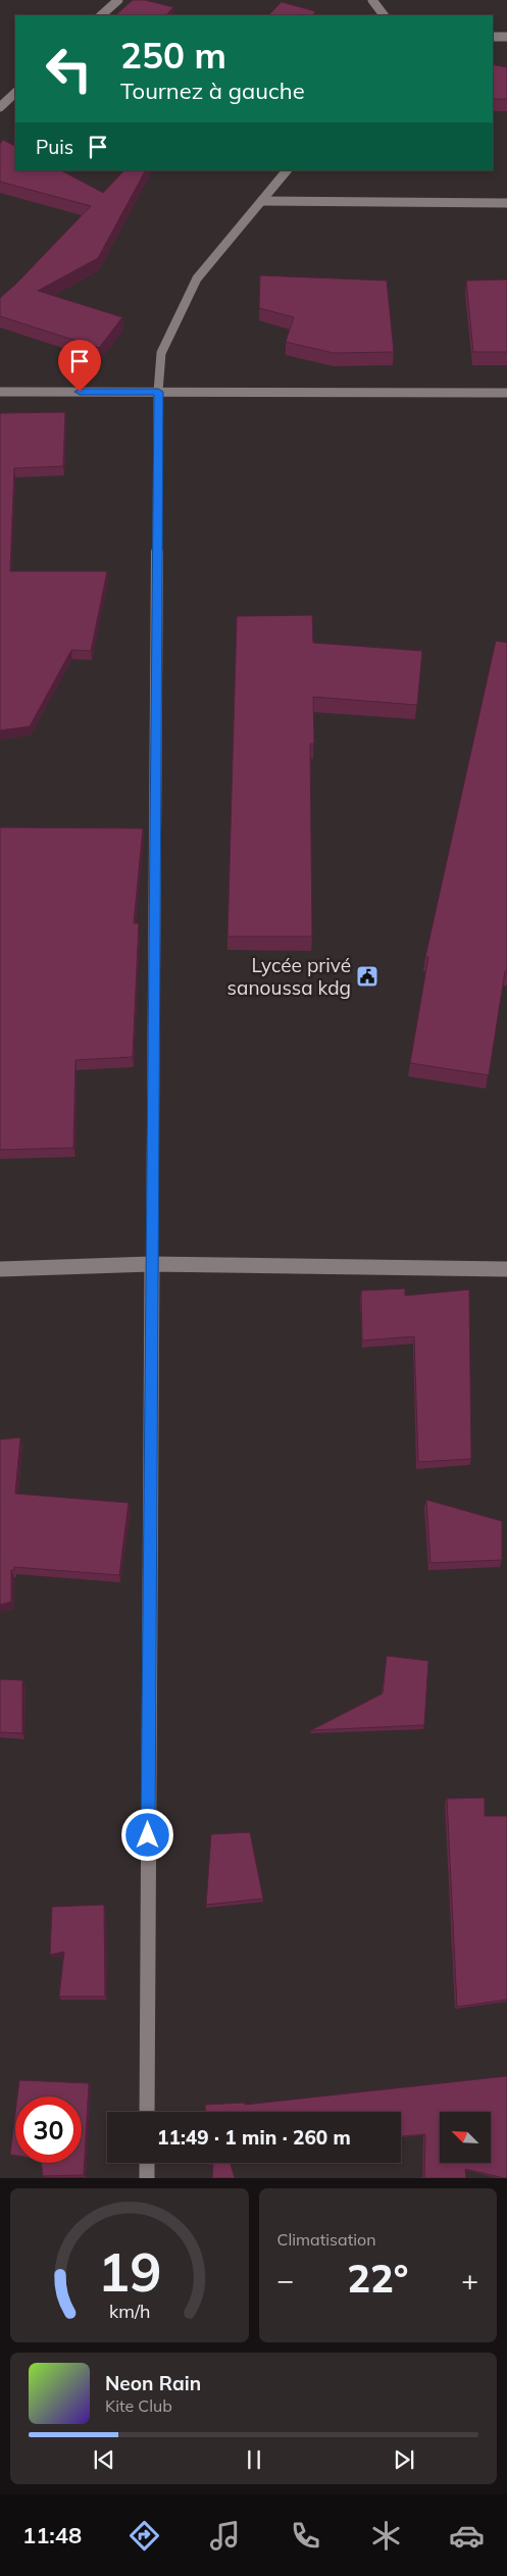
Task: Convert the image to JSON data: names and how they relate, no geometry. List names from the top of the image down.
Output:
{
  "places": {
    "public building": ["Lycée privé sanoussa kdg"]
  },
  "north": "top left",
  "page": {
    "turn": ["250 m", "Tournez à gauche"],
    "then": "Puis",
    "limit": "30",
    "trip": "11:49 · 1 min · 260 m",
    "tile": "Climatisation",
    "heat": ["−", "22°", "+"],
    "song": ["Neon Rain", "Kite Club"],
    "tabs": "11:48",
    "gauge": ["19", "km/h"]
  }
}
